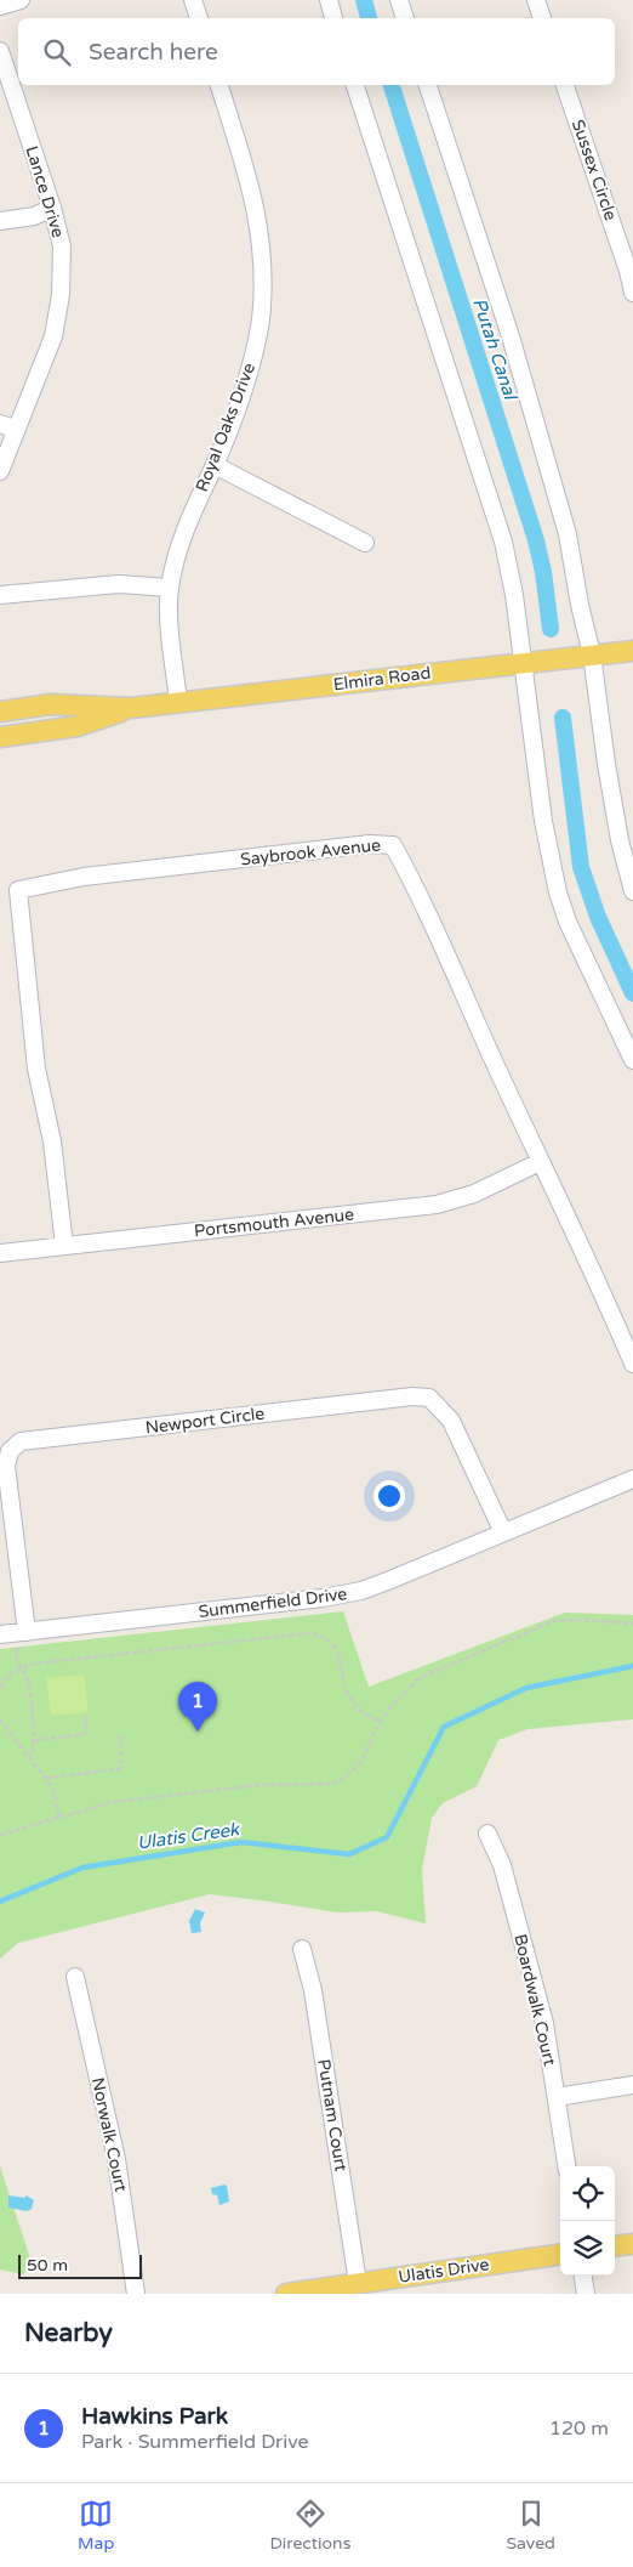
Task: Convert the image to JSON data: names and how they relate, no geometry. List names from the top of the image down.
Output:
{
  "streets": {
    "main road": ["Elmira Road", "Ulatis Drive"],
    "street": [
      "Sussex Circle",
      "Lance Drive",
      "Royal Oaks Drive",
      "Saybrook Avenue",
      "Portsmouth Avenue",
      "Newport Circle",
      "Summerfield Drive",
      "Boardwalk Court",
      "Putnam Court",
      "Norwalk Court"
    ]
  },
  "crossings": [
    ["Royal Oaks Drive", "Elmira Road"],
    ["Saybrook Avenue", "Portsmouth Avenue"],
    ["Newport Circle", "Summerfield Drive"],
    ["Putnam Court", "Ulatis Drive"]
  ],
  "water": ["Putah Canal", "Ulatis Creek"],
  "scale_bar": "50 m",
  "page": {
    "search": "Search here",
    "pins": "1",
    "scale": "50 m",
    "heading": "Nearby",
    "list": [
      {
        "mark": "1",
        "name": "Hawkins Park",
        "note": "Park · Summerfield Drive",
        "value": "120 m"
      }
    ],
    "nav": ["Map", "Directions", "Saved"]
  }
}
